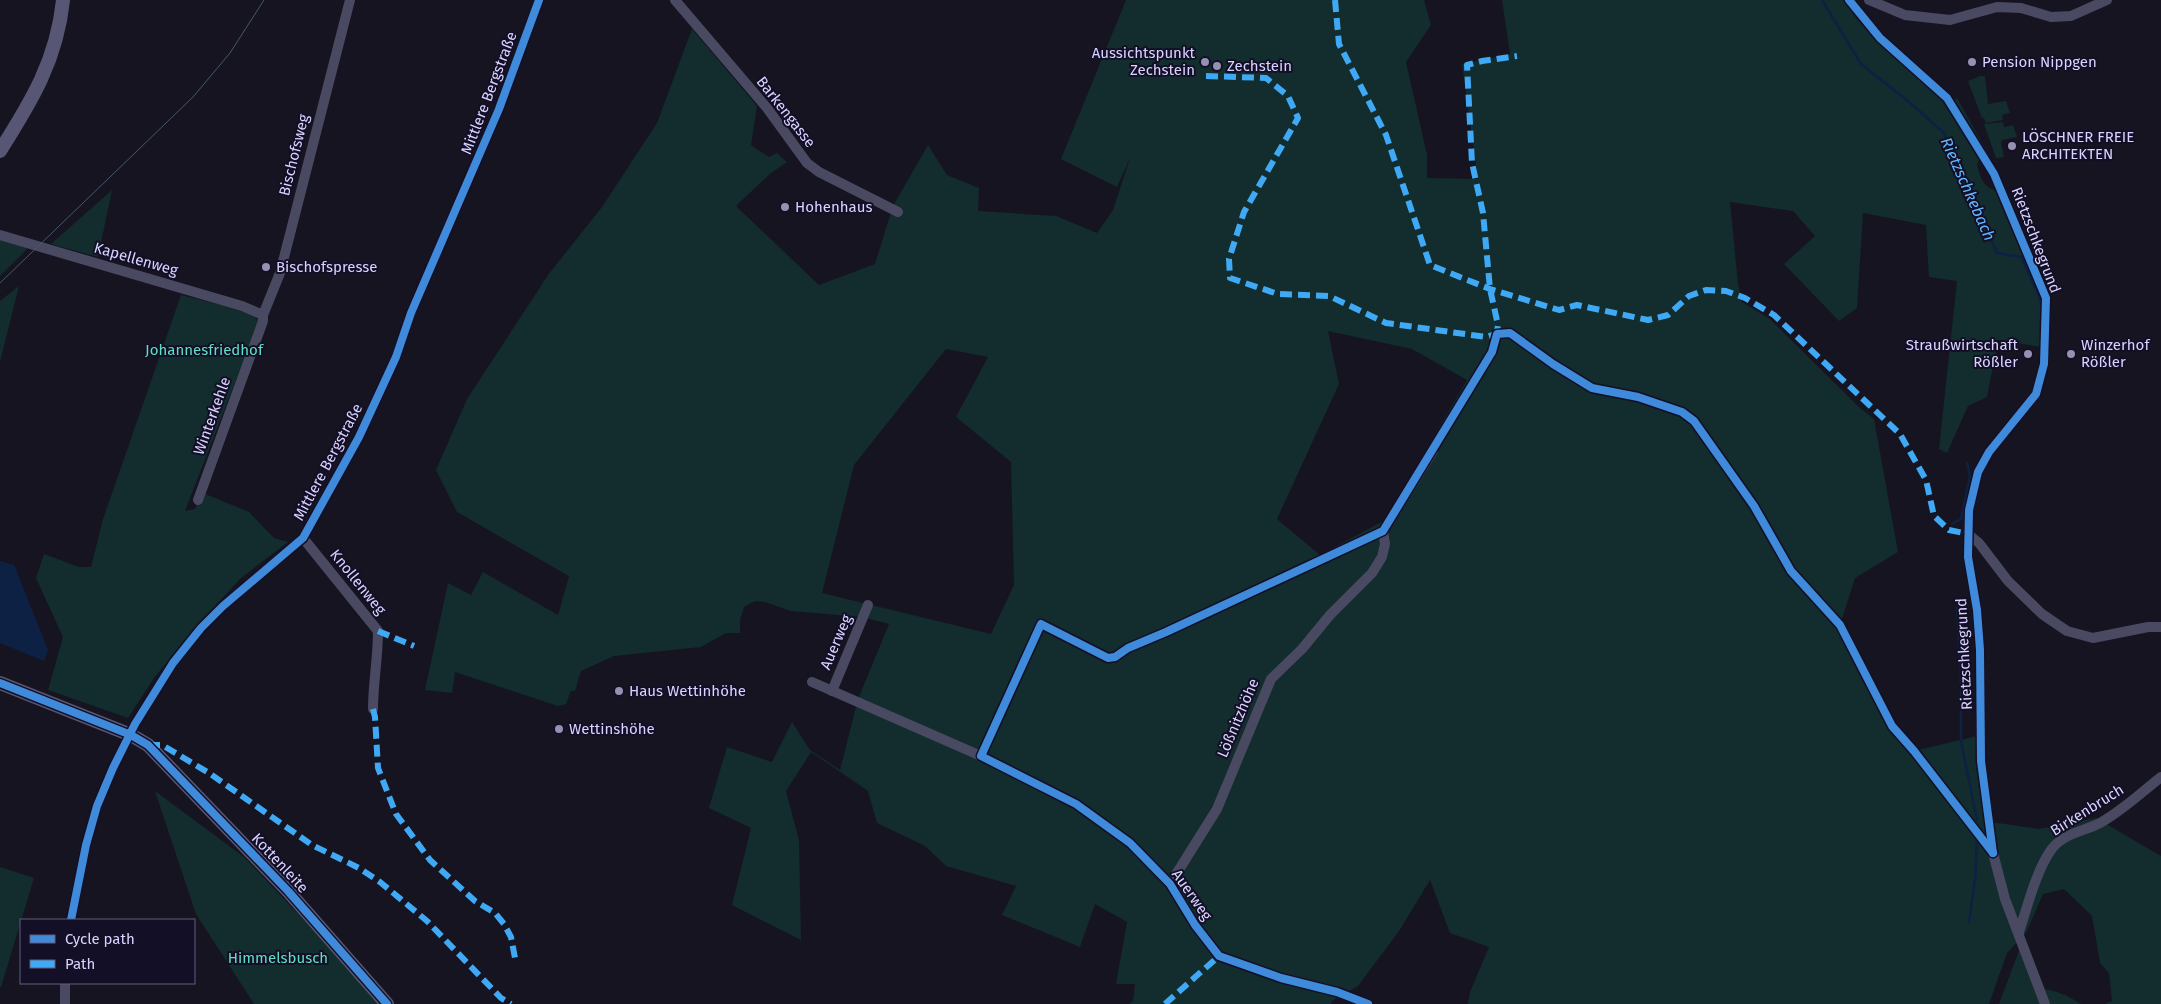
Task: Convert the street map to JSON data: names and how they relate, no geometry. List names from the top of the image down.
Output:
{
  "streets": {
    "street": [
      "Mittlere Bergstraße",
      "Barkengasse",
      "Bischofsweg",
      "Rietzschkegrund",
      "Kapellenweg",
      "Winterkehle",
      "Knollenweg",
      "Auerweg",
      "Lößnitzhöhe",
      "Birkenbruch",
      "Kottenleite"
    ]
  },
  "crossings": [
    ["Mittlere Bergstraße", "Knollenweg"],
    ["Mittlere Bergstraße", "Kottenleite"],
    ["Bischofsweg", "Kapellenweg"],
    ["Bischofsweg", "Winterkehle"],
    ["Rietzschkegrund", "Birkenbruch"],
    ["Kapellenweg", "Winterkehle"],
    ["Auerweg", "Lößnitzhöhe"]
  ],
  "water": ["Rietzschkebach"],
  "parks": ["Johannesfriedhof", "Himmelsbusch"],
  "places": [
    "Aussichtspunkt Zechstein",
    "Pension Nippgen",
    "Zechstein",
    "LÖSCHNER FREIE ARCHITEKTEN",
    "Hohenhaus",
    "Bischofspresse",
    "Straußwirtschaft Rößler",
    "Winzerhof Rößler",
    "Haus Wettinhöhe",
    "Wettinshöhe"
  ],
  "legend": ["Cycle path", "Path"]
}
